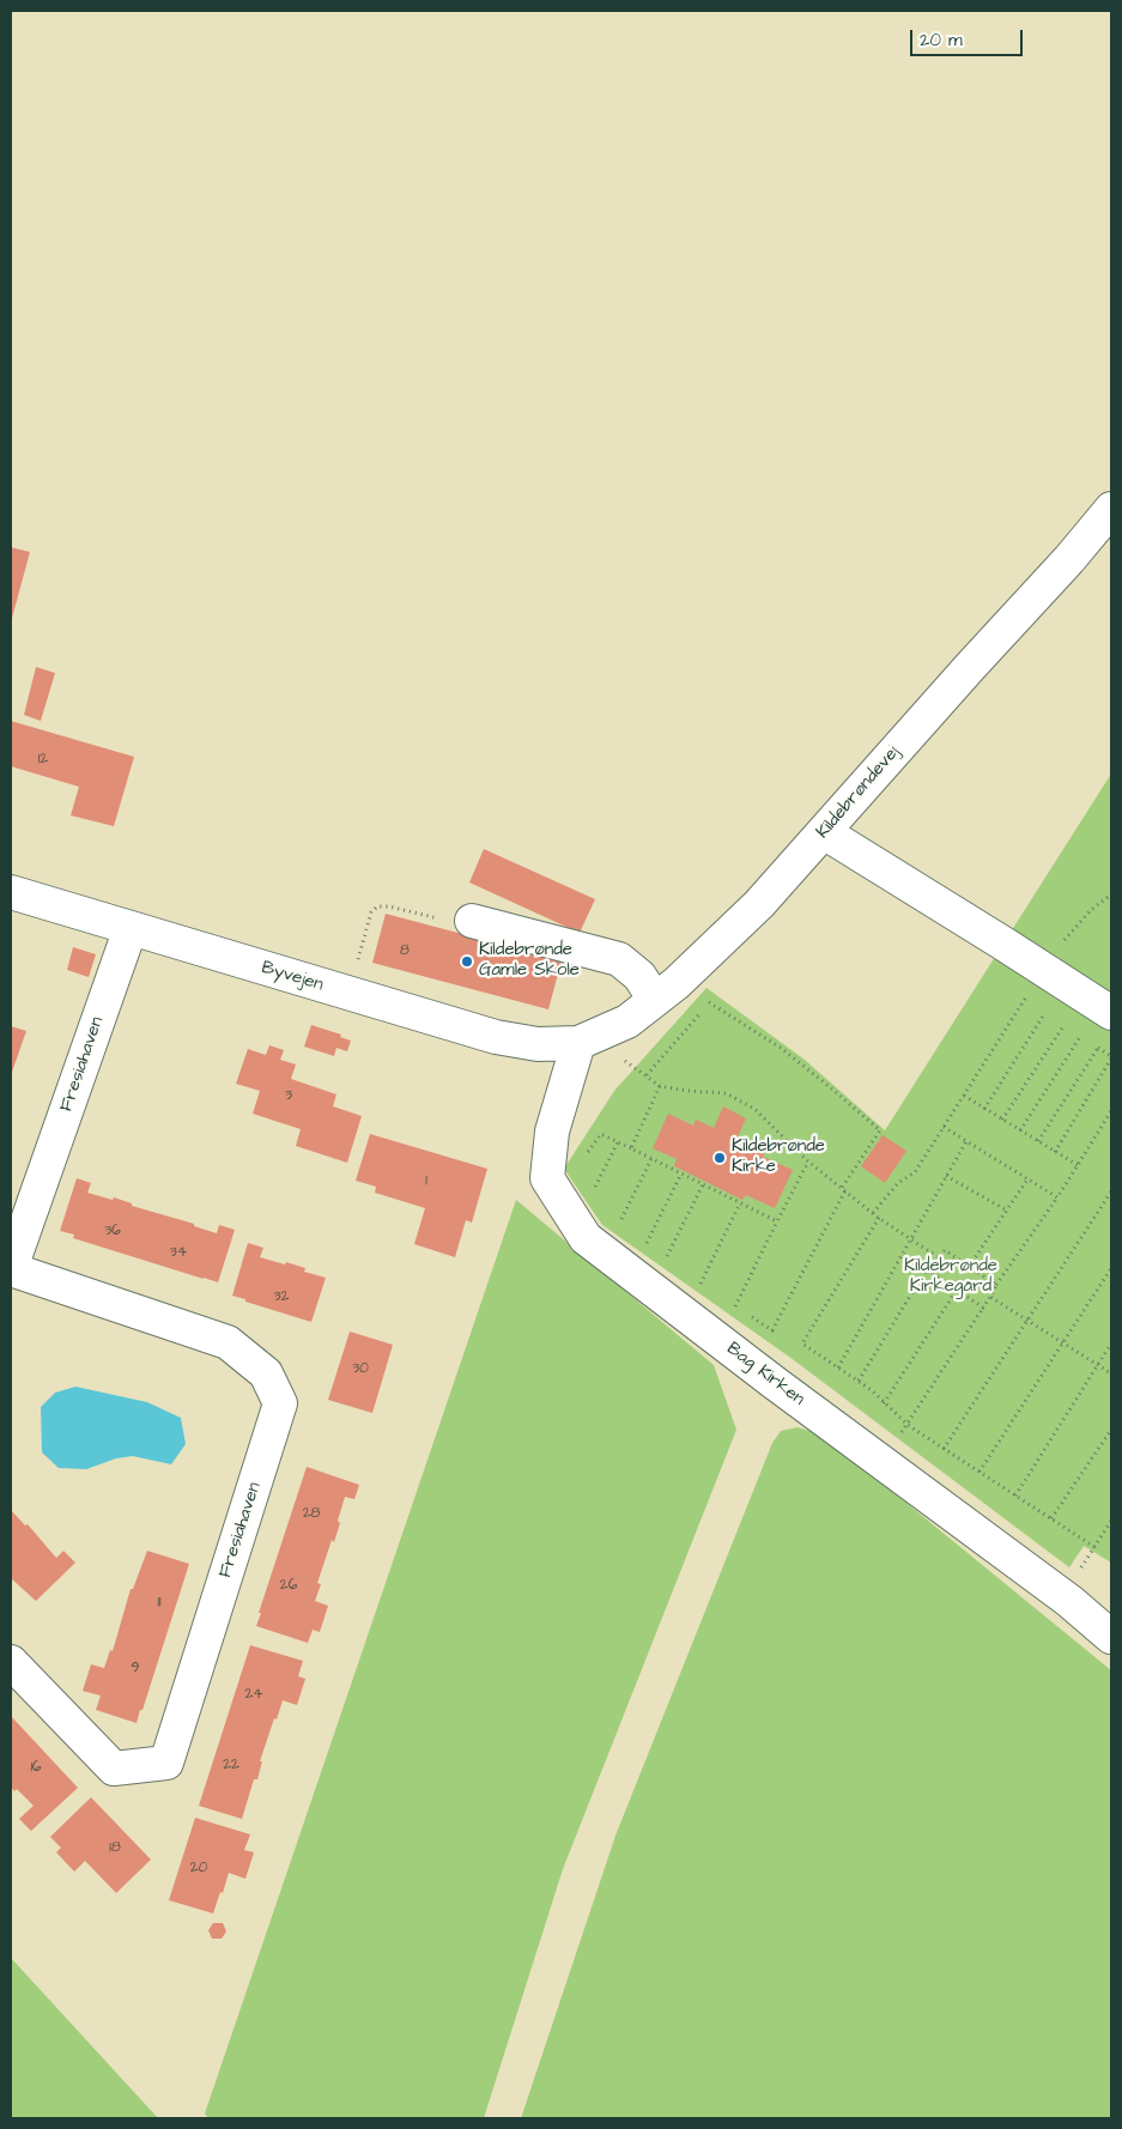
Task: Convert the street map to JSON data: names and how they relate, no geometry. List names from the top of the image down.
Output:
{
  "streets": {
    "street": [
      "Kildebrøndevej",
      "Byvejen",
      "Fresiahaven",
      "Bag Kirken"
    ]
  },
  "crossings": [
    ["Kildebrøndevej", "Byvejen"],
    ["Kildebrøndevej", "Bag Kirken"],
    ["Byvejen", "Fresiahaven"],
    ["Byvejen", "Bag Kirken"]
  ],
  "parks": ["Kildebrønde Kirkegård"],
  "places": ["Kildebrønde Gamle Skole", "Kildebrønde Kirke"],
  "house_numbers": [
    "12",
    "8",
    "3",
    "1",
    "36",
    "34",
    "32",
    "30",
    "28",
    "26",
    "11",
    "9",
    "24",
    "22",
    "16",
    "18",
    "20"
  ],
  "scale_bar": "20 m"
}
